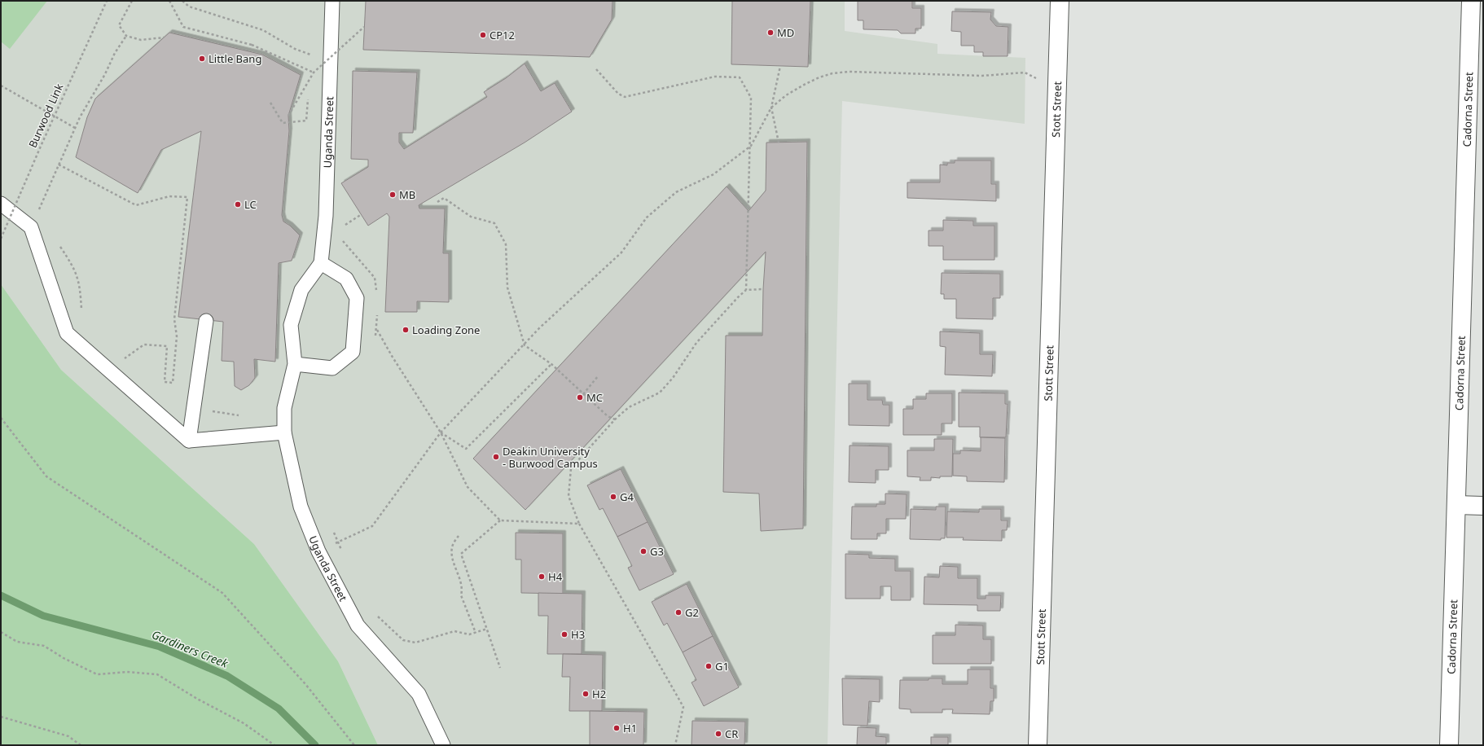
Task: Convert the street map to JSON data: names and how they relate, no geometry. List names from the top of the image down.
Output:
{
  "streets": {
    "street": ["Stott Street", "Cadorna Street"],
    "lane": ["Uganda Street"],
    "path": ["Burwood Link"]
  },
  "water": ["Gardiners Creek"],
  "places": [
    "MD",
    "CP12",
    "Little Bang",
    "MB",
    "LC",
    "Loading Zone",
    "MC",
    "Deakin University - Burwood Campus",
    "G4",
    "G3",
    "H4",
    "G2",
    "H3",
    "G1",
    "H2",
    "H1",
    "CR"
  ]
}
